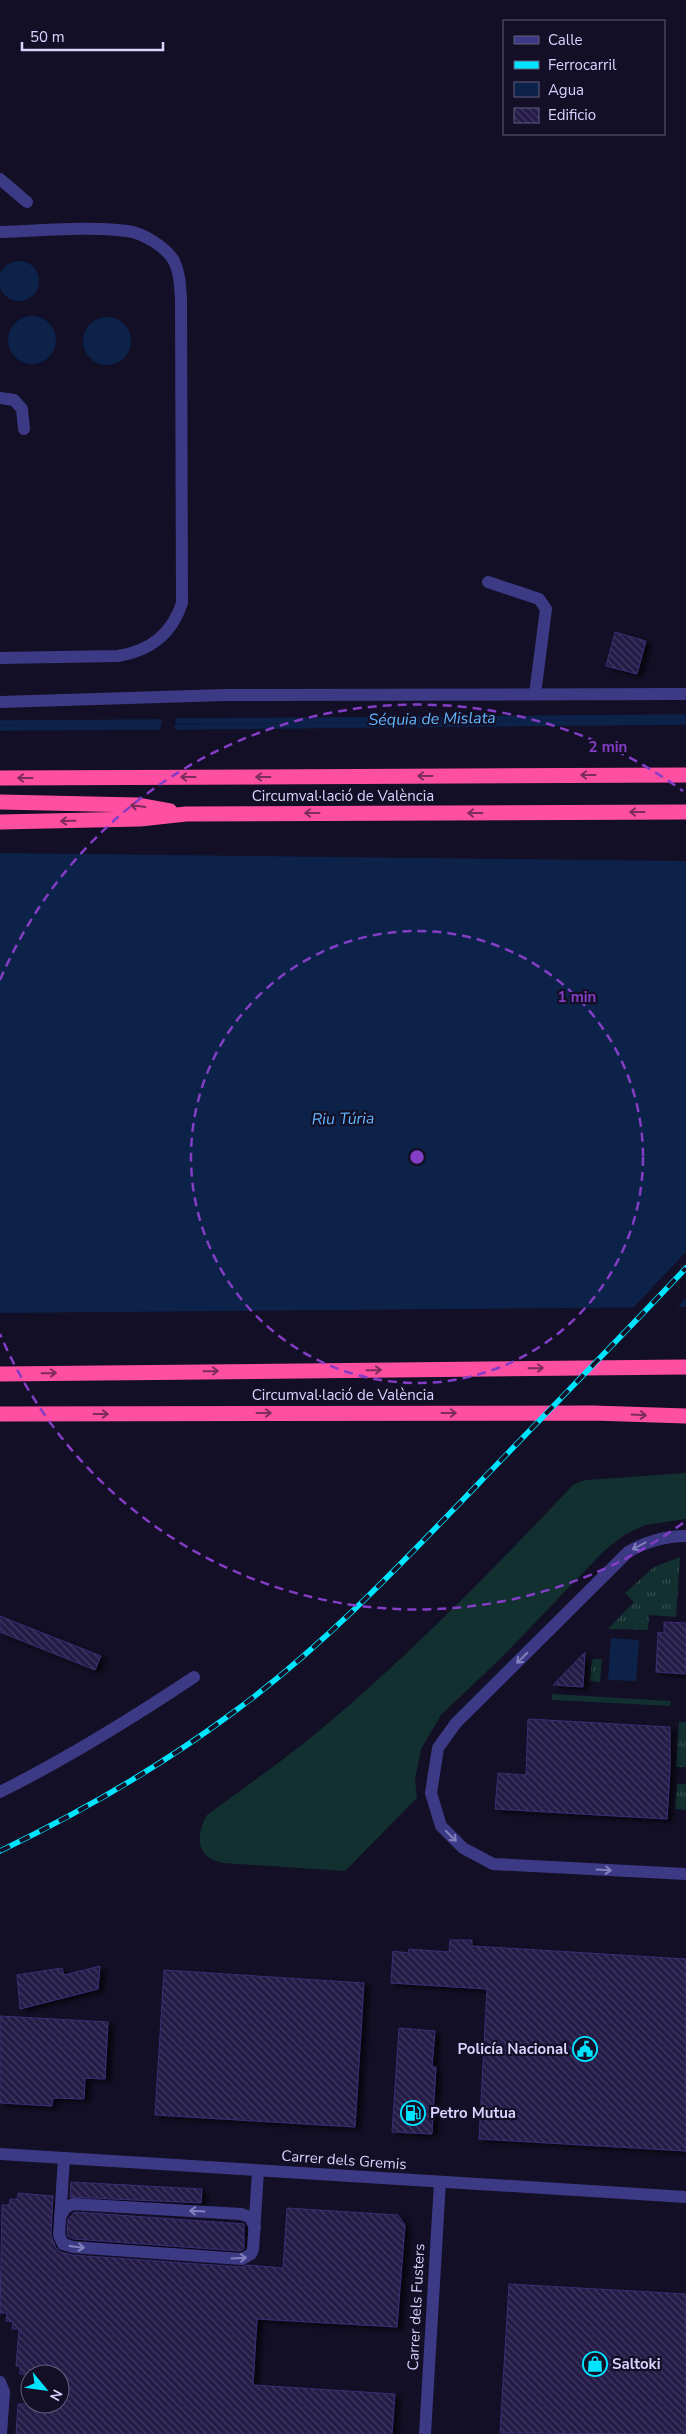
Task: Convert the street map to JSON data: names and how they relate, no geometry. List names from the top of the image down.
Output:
{
  "streets": {
    "highway": ["Circumval·lació de València"],
    "street": ["Carrer dels Gremis", "Carrer dels Fusters"]
  },
  "crossings": [
    ["Carrer dels Gremis", "Carrer dels Fusters"]
  ],
  "water": ["Séquia de Mislata", "Riu Túria"],
  "places": {
    "public building": ["Policía Nacional"],
    "fuel station": ["Petro Mutua"],
    "shop": ["Saltoki"]
  },
  "legend": [
    "Calle",
    "Ferrocarril",
    "Agua",
    "Edificio"
  ],
  "scale_bar": "50 m",
  "north": "bottom right",
  "rings": ["2 min", "1 min"]
}
